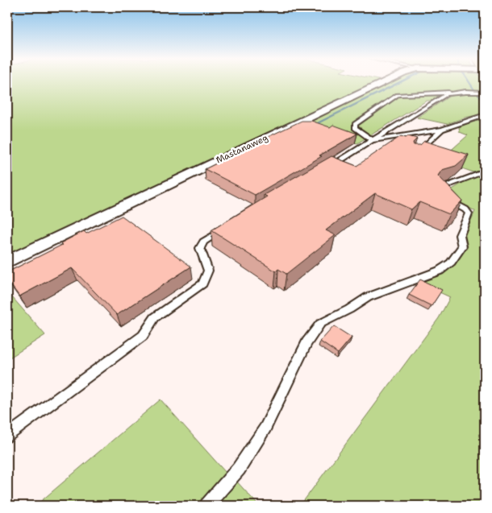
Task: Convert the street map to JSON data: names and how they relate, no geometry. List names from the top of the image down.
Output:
{
  "streets": {
    "street": ["Mastanaweg"]
  }
}
